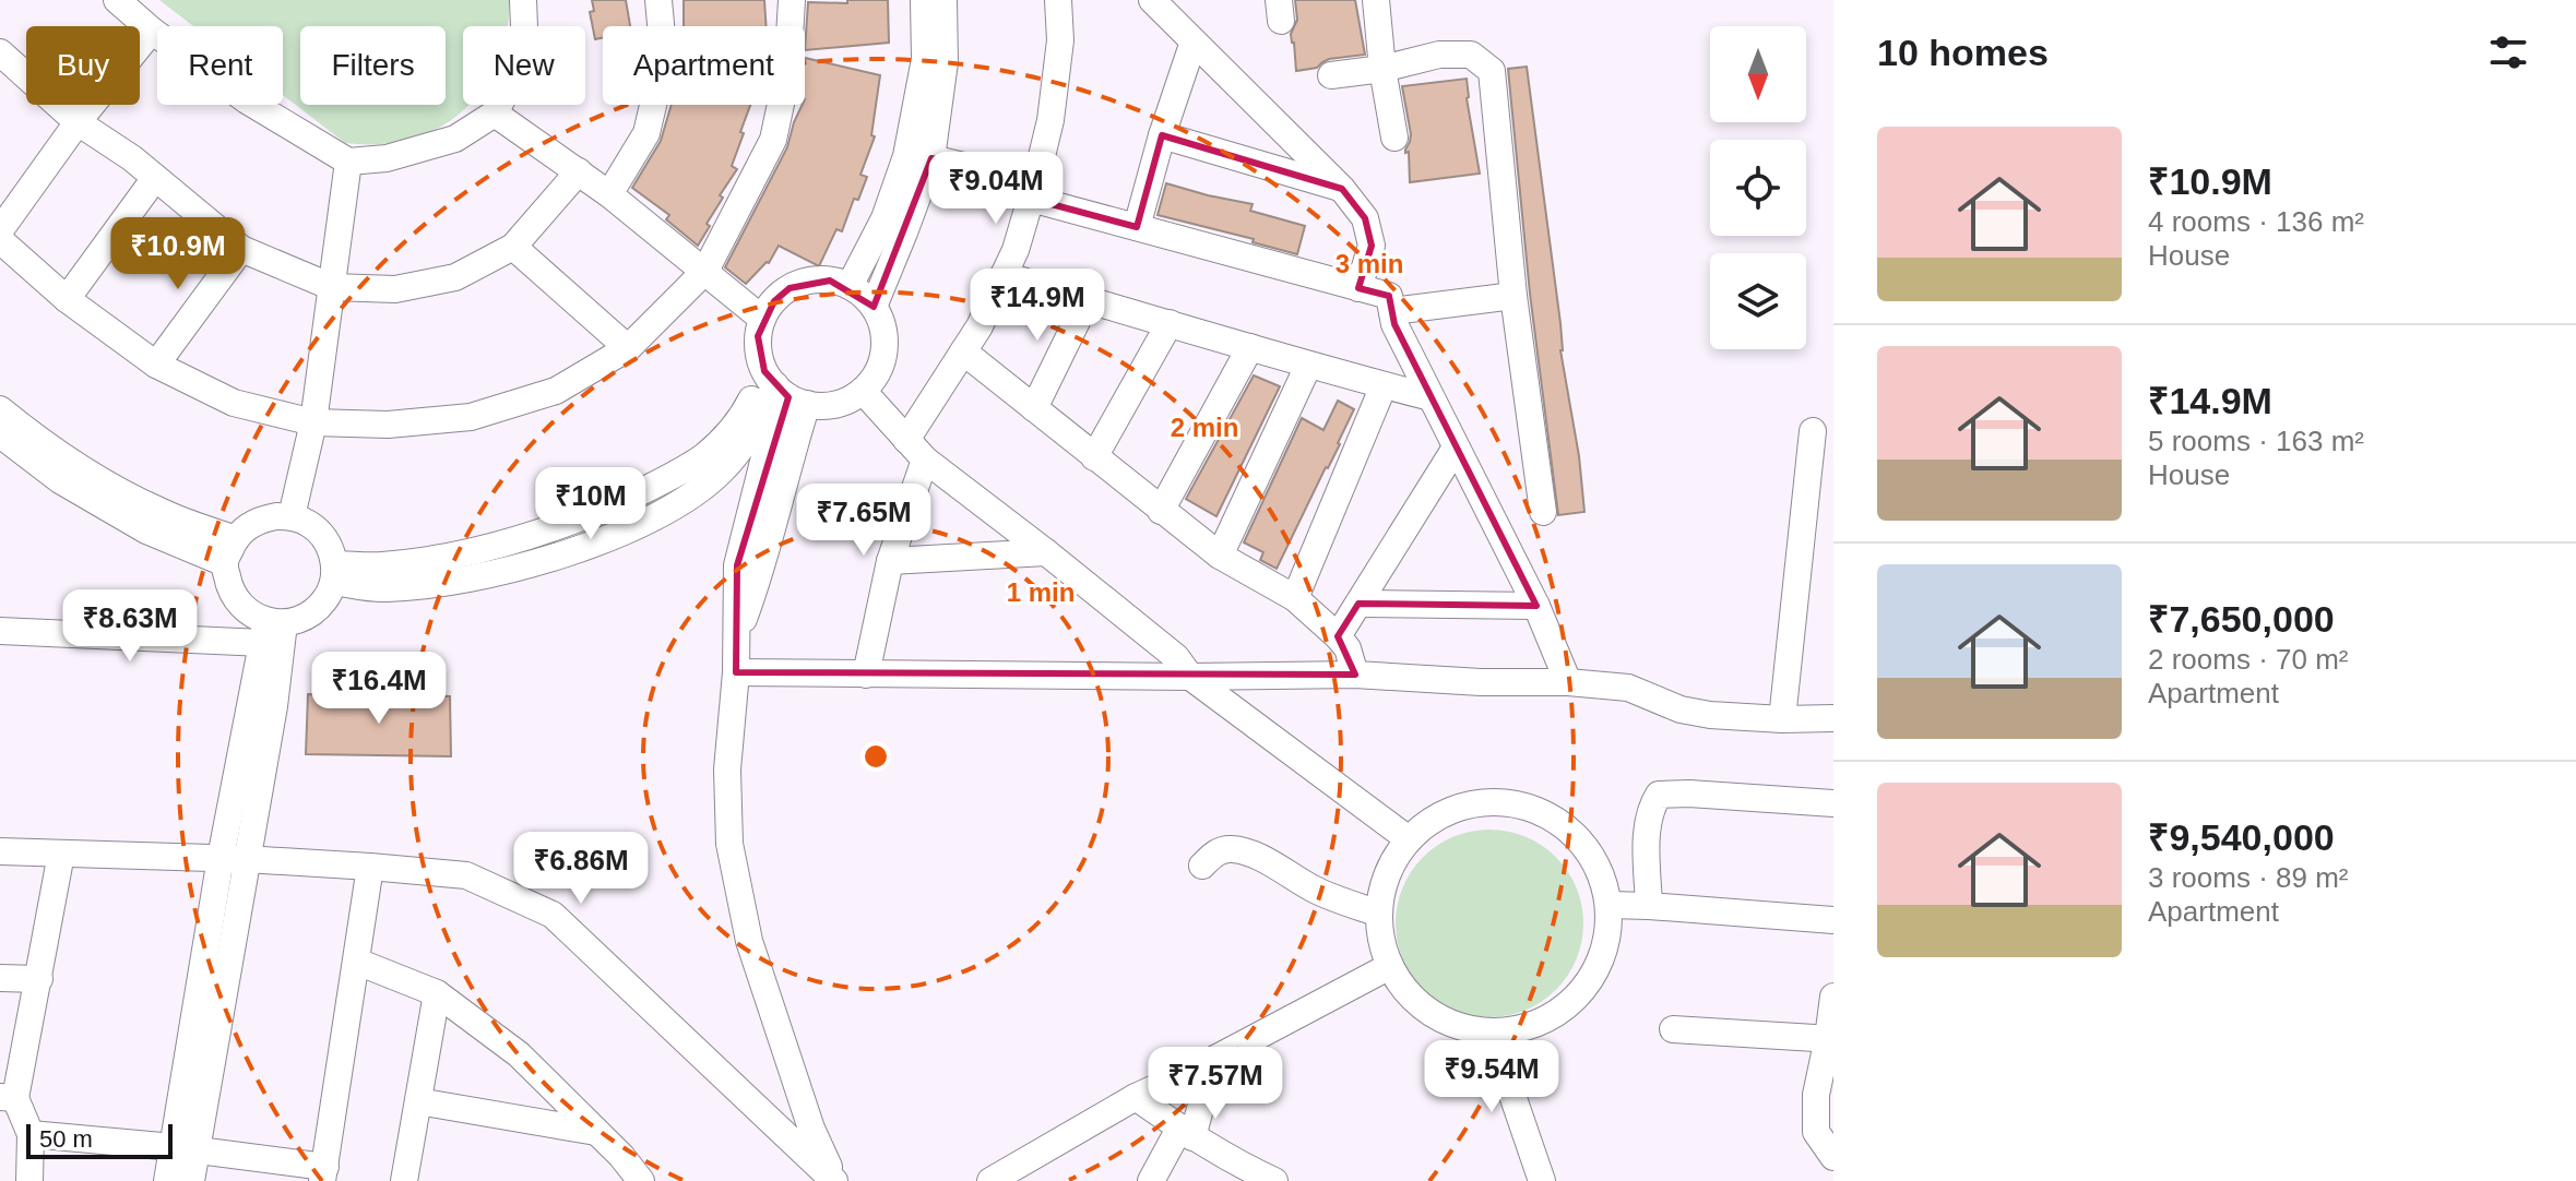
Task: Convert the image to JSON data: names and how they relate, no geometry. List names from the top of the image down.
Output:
{
  "scale_bar": "50 m",
  "north": "bottom",
  "page": {
    "heading": "10 homes",
    "chip": [
      "Buy",
      "Rent",
      "Filters",
      "New",
      "Apartment"
    ],
    "list": [
      {
        "name": "₹10.9M",
        "note": "4 rooms · 136 m² · House"
      },
      {
        "name": "₹14.9M",
        "note": "5 rooms · 163 m² · House"
      },
      {
        "name": "₹7,650,000",
        "note": "2 rooms · 70 m² · Apartment"
      },
      {
        "name": "₹9,540,000",
        "note": "3 rooms · 89 m² · Apartment"
      }
    ],
    "price": [
      "₹9.04M",
      "₹10.9M",
      "₹14.9M",
      "₹10M",
      "₹7.65M",
      "₹8.63M",
      "₹16.4M",
      "₹6.86M",
      "₹9.54M",
      "₹7.57M"
    ],
    "scale": "50 m"
  },
  "rings": ["3 min", "2 min", "1 min"]
}
